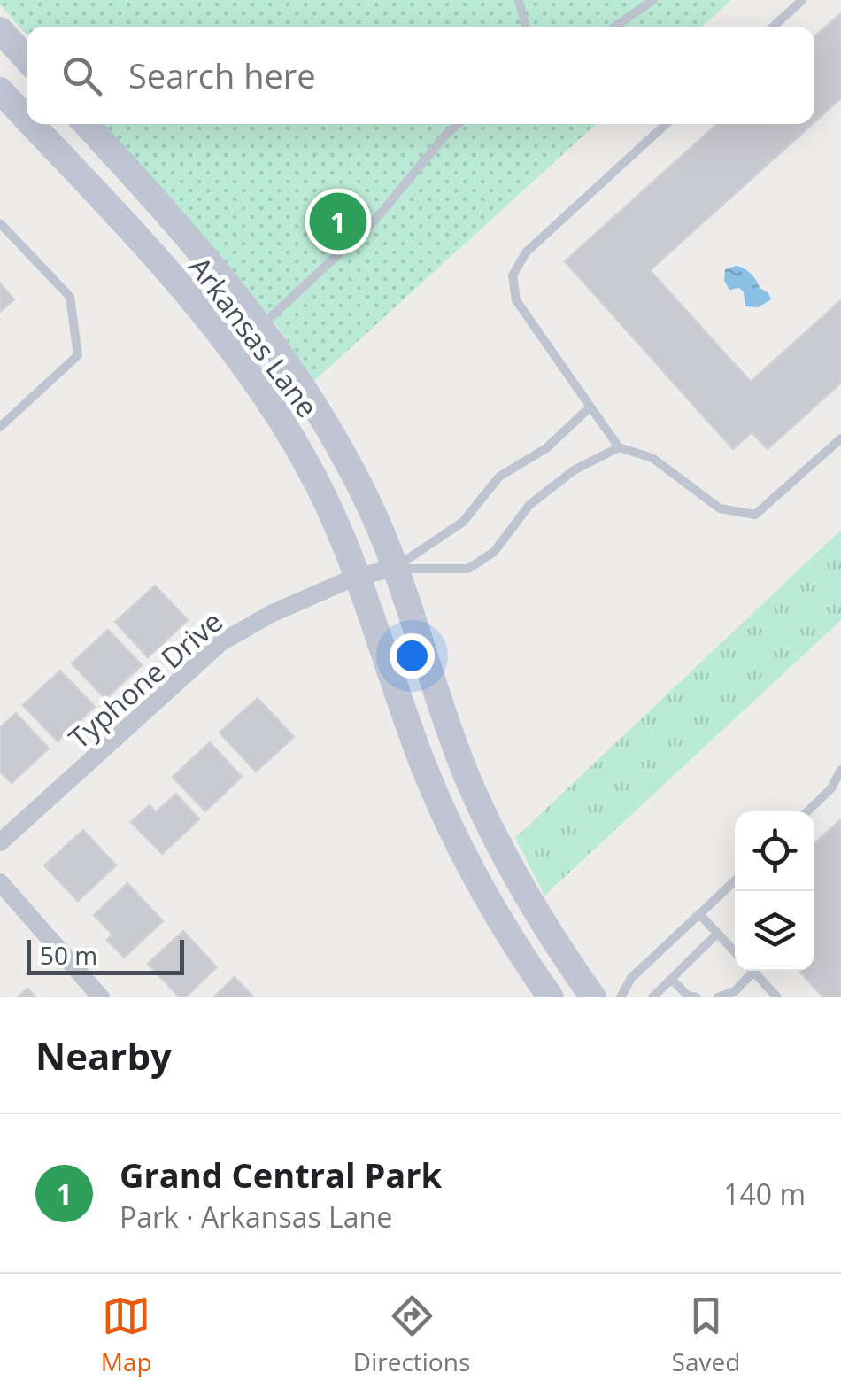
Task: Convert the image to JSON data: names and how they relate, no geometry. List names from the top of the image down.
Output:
{
  "streets": {
    "main road": ["Arkansas Lane"],
    "street": ["Typhone Drive"]
  },
  "crossings": [
    ["Arkansas Lane", "Typhone Drive"]
  ],
  "scale_bar": "50 m",
  "page": {
    "search": "Search here",
    "pins": "1",
    "scale": "50 m",
    "heading": "Nearby",
    "list": [
      {
        "mark": "1",
        "name": "Grand Central Park",
        "note": "Park · Arkansas Lane",
        "value": "140 m"
      }
    ],
    "nav": ["Map", "Directions", "Saved"]
  }
}
